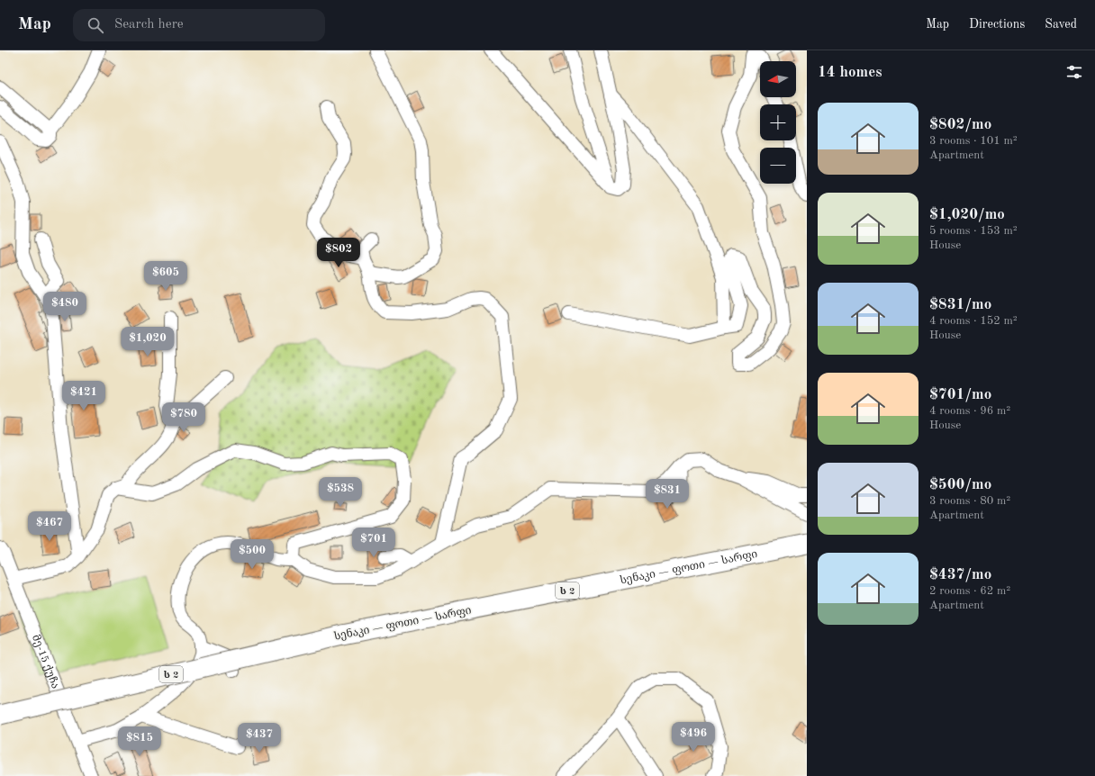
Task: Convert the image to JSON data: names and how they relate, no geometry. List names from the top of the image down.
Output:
{
  "streets": {
    "highway": ["სენაკი — ფოთი — სარფი", "ს 2"],
    "street": ["მე-15 ქუჩა"]
  },
  "north": "left",
  "page": {
    "header": "Map",
    "search": "Search here",
    "nav": ["Map", "Directions", "Saved"],
    "heading": "14 homes",
    "map_buttons": ["+", "−"],
    "list": [
      {
        "name": "$802/mo",
        "note": "3 rooms · 101 m² · Apartment"
      },
      {
        "name": "$1,020/mo",
        "note": "5 rooms · 153 m² · House"
      },
      {
        "name": "$831/mo",
        "note": "4 rooms · 152 m² · House"
      },
      {
        "name": "$701/mo",
        "note": "4 rooms · 96 m² · House"
      },
      {
        "name": "$500/mo",
        "note": "3 rooms · 80 m² · Apartment"
      },
      {
        "name": "$437/mo",
        "note": "2 rooms · 62 m² · Apartment"
      }
    ],
    "price": [
      "$802",
      "$605",
      "$480",
      "$1,020",
      "$421",
      "$780",
      "$538",
      "$831",
      "$467",
      "$701",
      "$500",
      "$496",
      "$437",
      "$815"
    ]
  }
}
